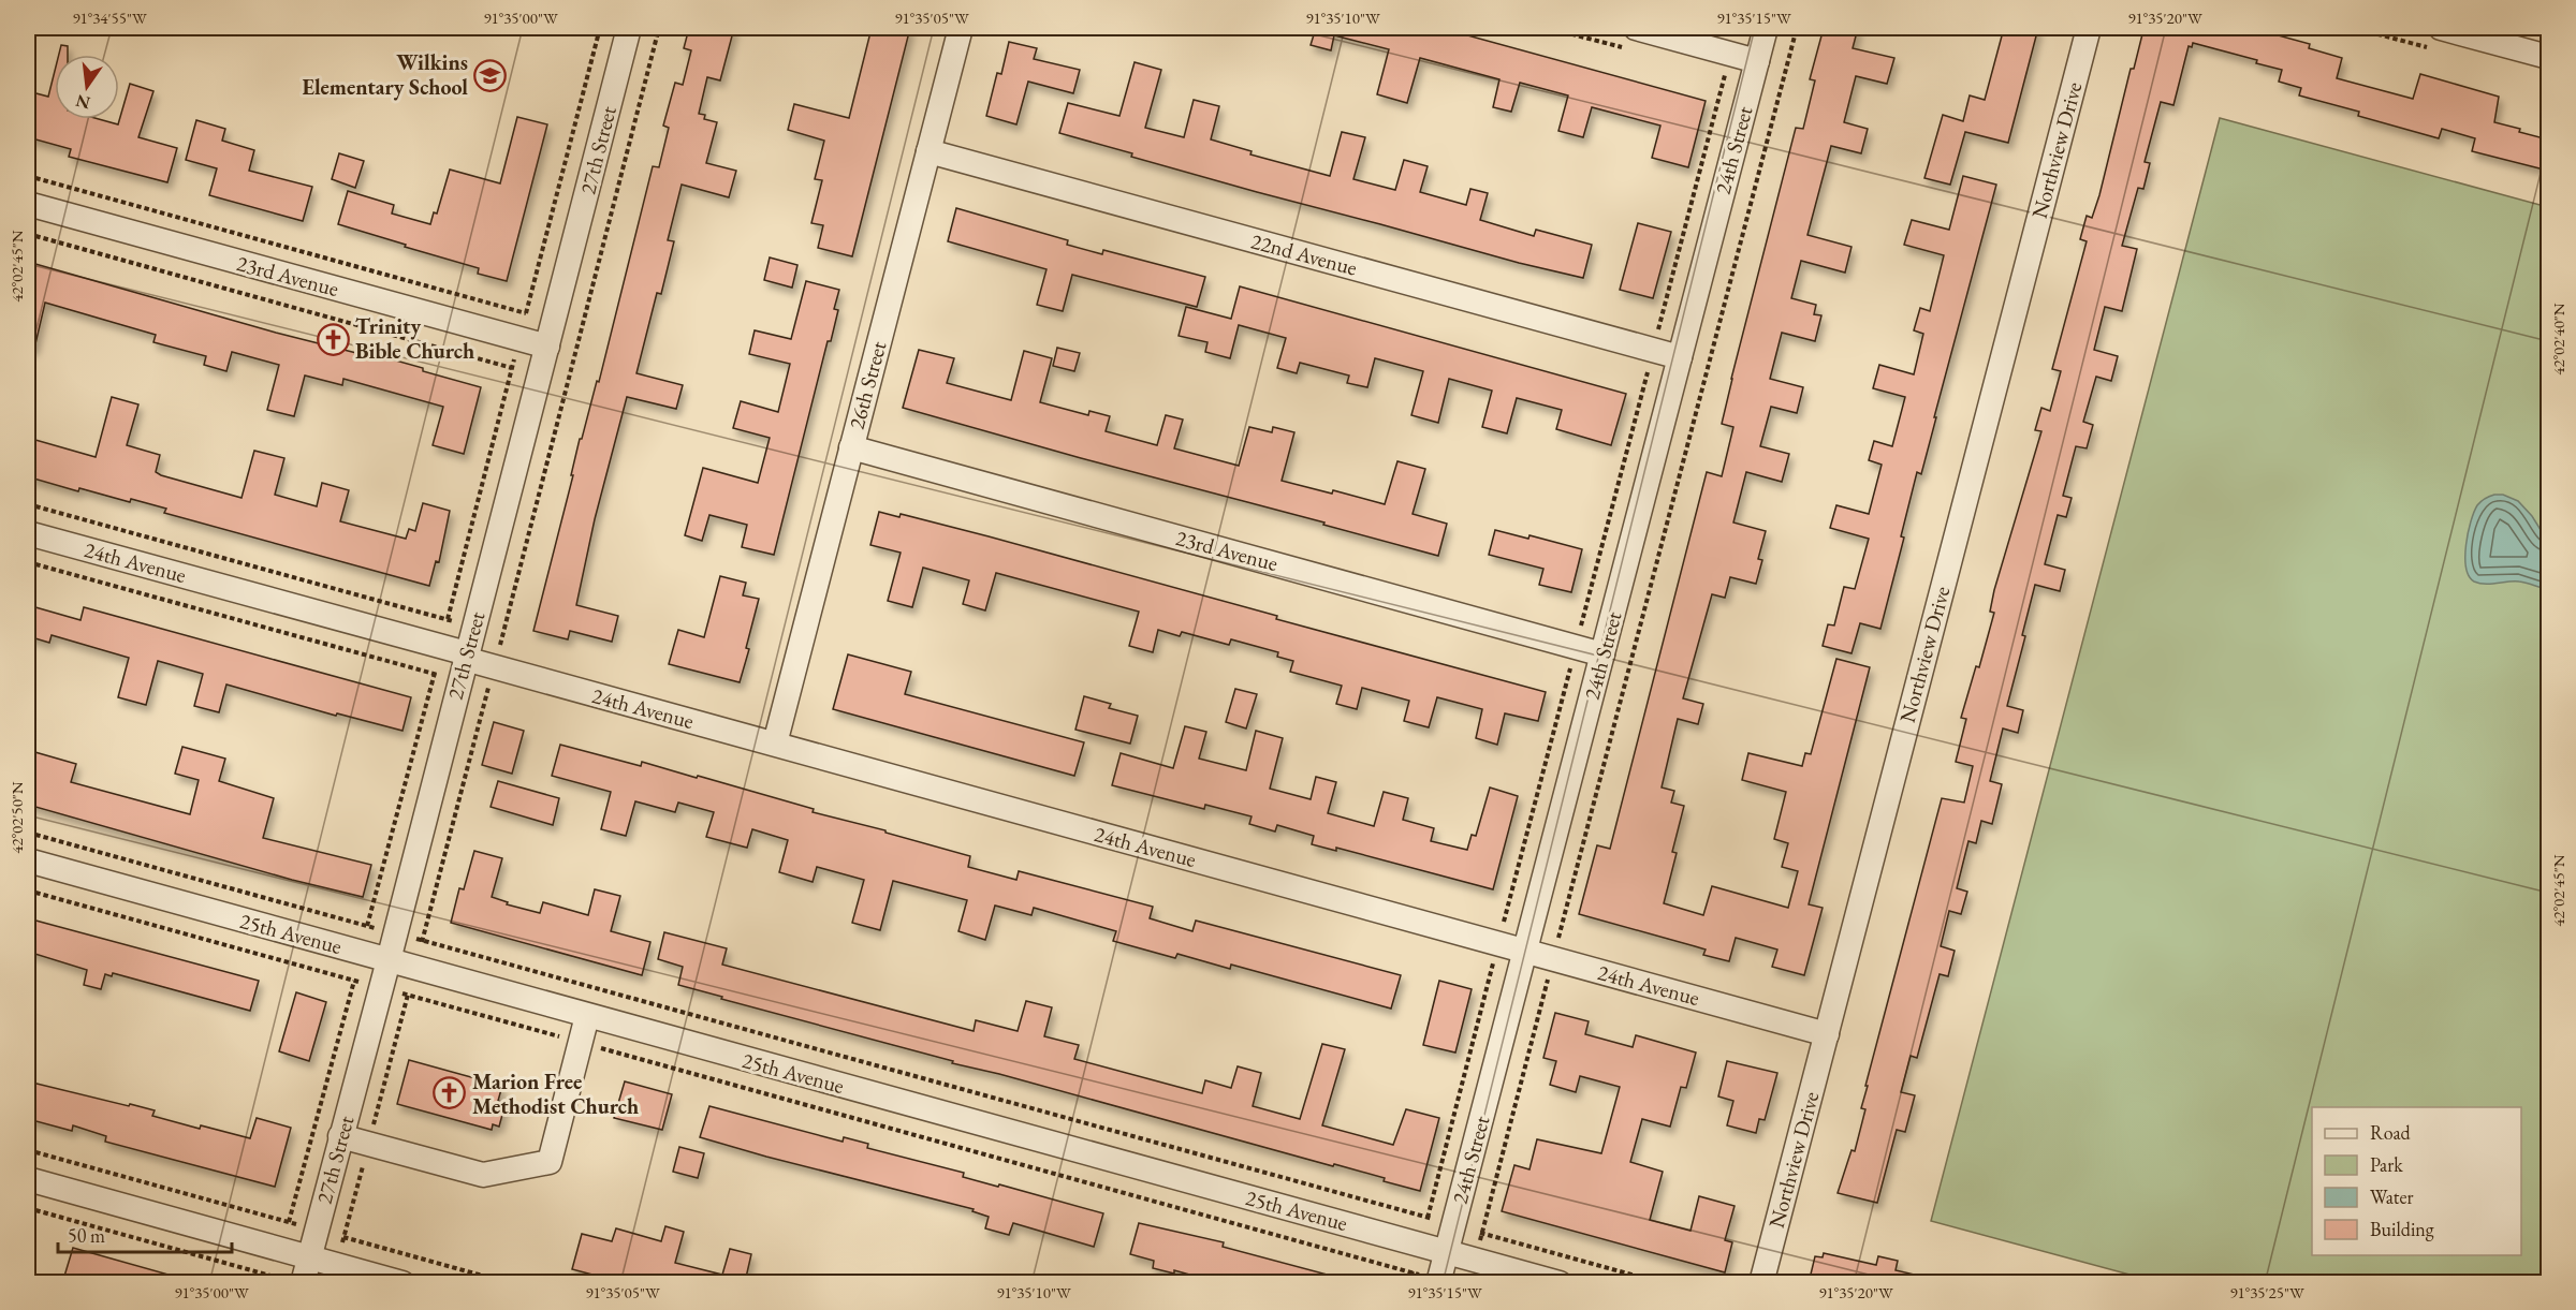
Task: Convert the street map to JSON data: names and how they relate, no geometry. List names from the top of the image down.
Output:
{
  "streets": {
    "street": [
      "27th Street",
      "24th Street",
      "Northview Drive",
      "22nd Avenue",
      "23rd Avenue",
      "26th Street",
      "24th Avenue",
      "25th Avenue"
    ]
  },
  "crossings": [
    ["27th Street", "23rd Avenue"],
    ["27th Street", "24th Avenue"],
    ["27th Street", "25th Avenue"],
    ["24th Street", "22nd Avenue"],
    ["24th Street", "23rd Avenue"],
    ["24th Street", "24th Avenue"],
    ["24th Street", "25th Avenue"],
    ["Northview Drive", "24th Avenue"],
    ["22nd Avenue", "26th Street"],
    ["23rd Avenue", "26th Street"],
    ["26th Street", "24th Avenue"]
  ],
  "places": {
    "school or university": ["Wilkins Elementary School"],
    "church": ["Trinity Bible Church", "Marion Free Methodist Church"]
  },
  "legend": [
    "Road",
    "Park",
    "Water",
    "Building"
  ],
  "scale_bar": "50 m",
  "north": "bottom",
  "coordinates": [
    "91°34'55\"W",
    "91°35'00\"W",
    "91°35'05\"W",
    "91°35'10\"W",
    "91°35'15\"W",
    "91°35'20\"W",
    "42°02'45\"N",
    "42°02'40\"N",
    "42°02'50\"N",
    "91°35'25\"W"
  ]
}
